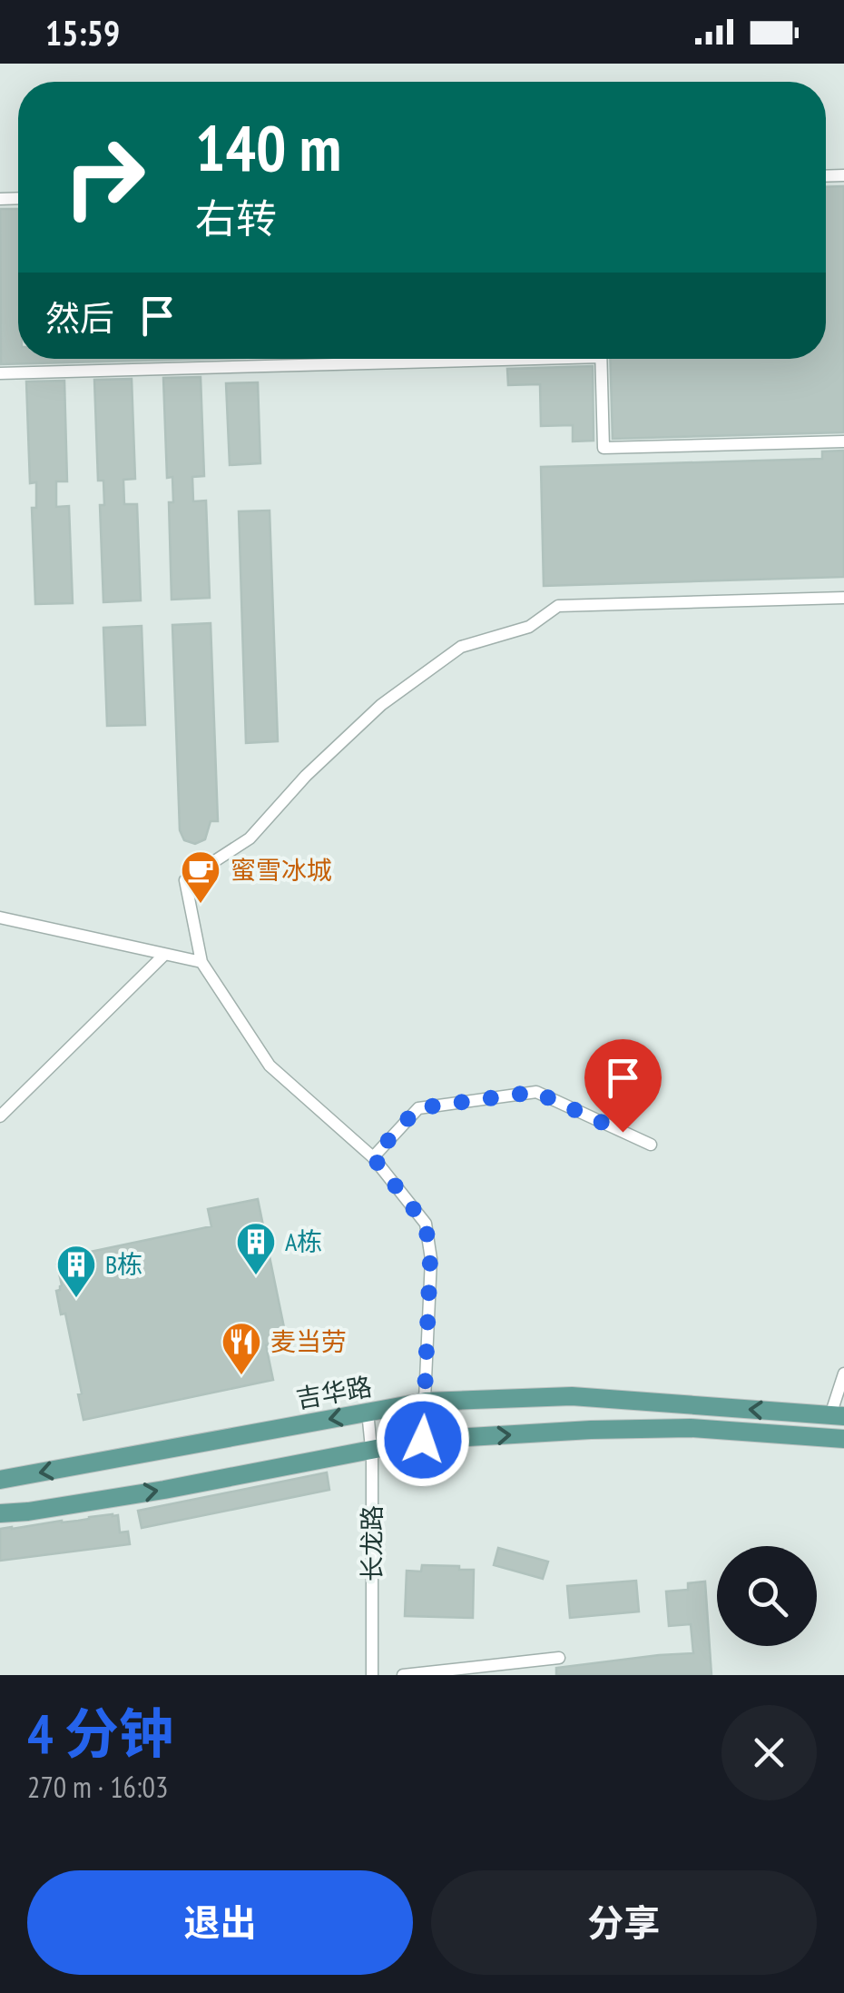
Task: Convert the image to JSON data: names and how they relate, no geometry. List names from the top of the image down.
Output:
{
  "streets": {
    "main road": ["吉华路"],
    "street": ["长龙路"]
  },
  "crossings": [
    ["吉华路", "长龙路"]
  ],
  "places": {
    "cafe": ["蜜雪冰城"],
    "building": ["A栋", "B栋"],
    "restaurant": ["麦当劳"]
  },
  "page": {
    "status": "15:59",
    "turn": ["140 m", "右转"],
    "then": "然后",
    "heading": ["4 分钟", "270 m · 16:03"],
    "buttons": ["退出", "分享"]
  }
}
